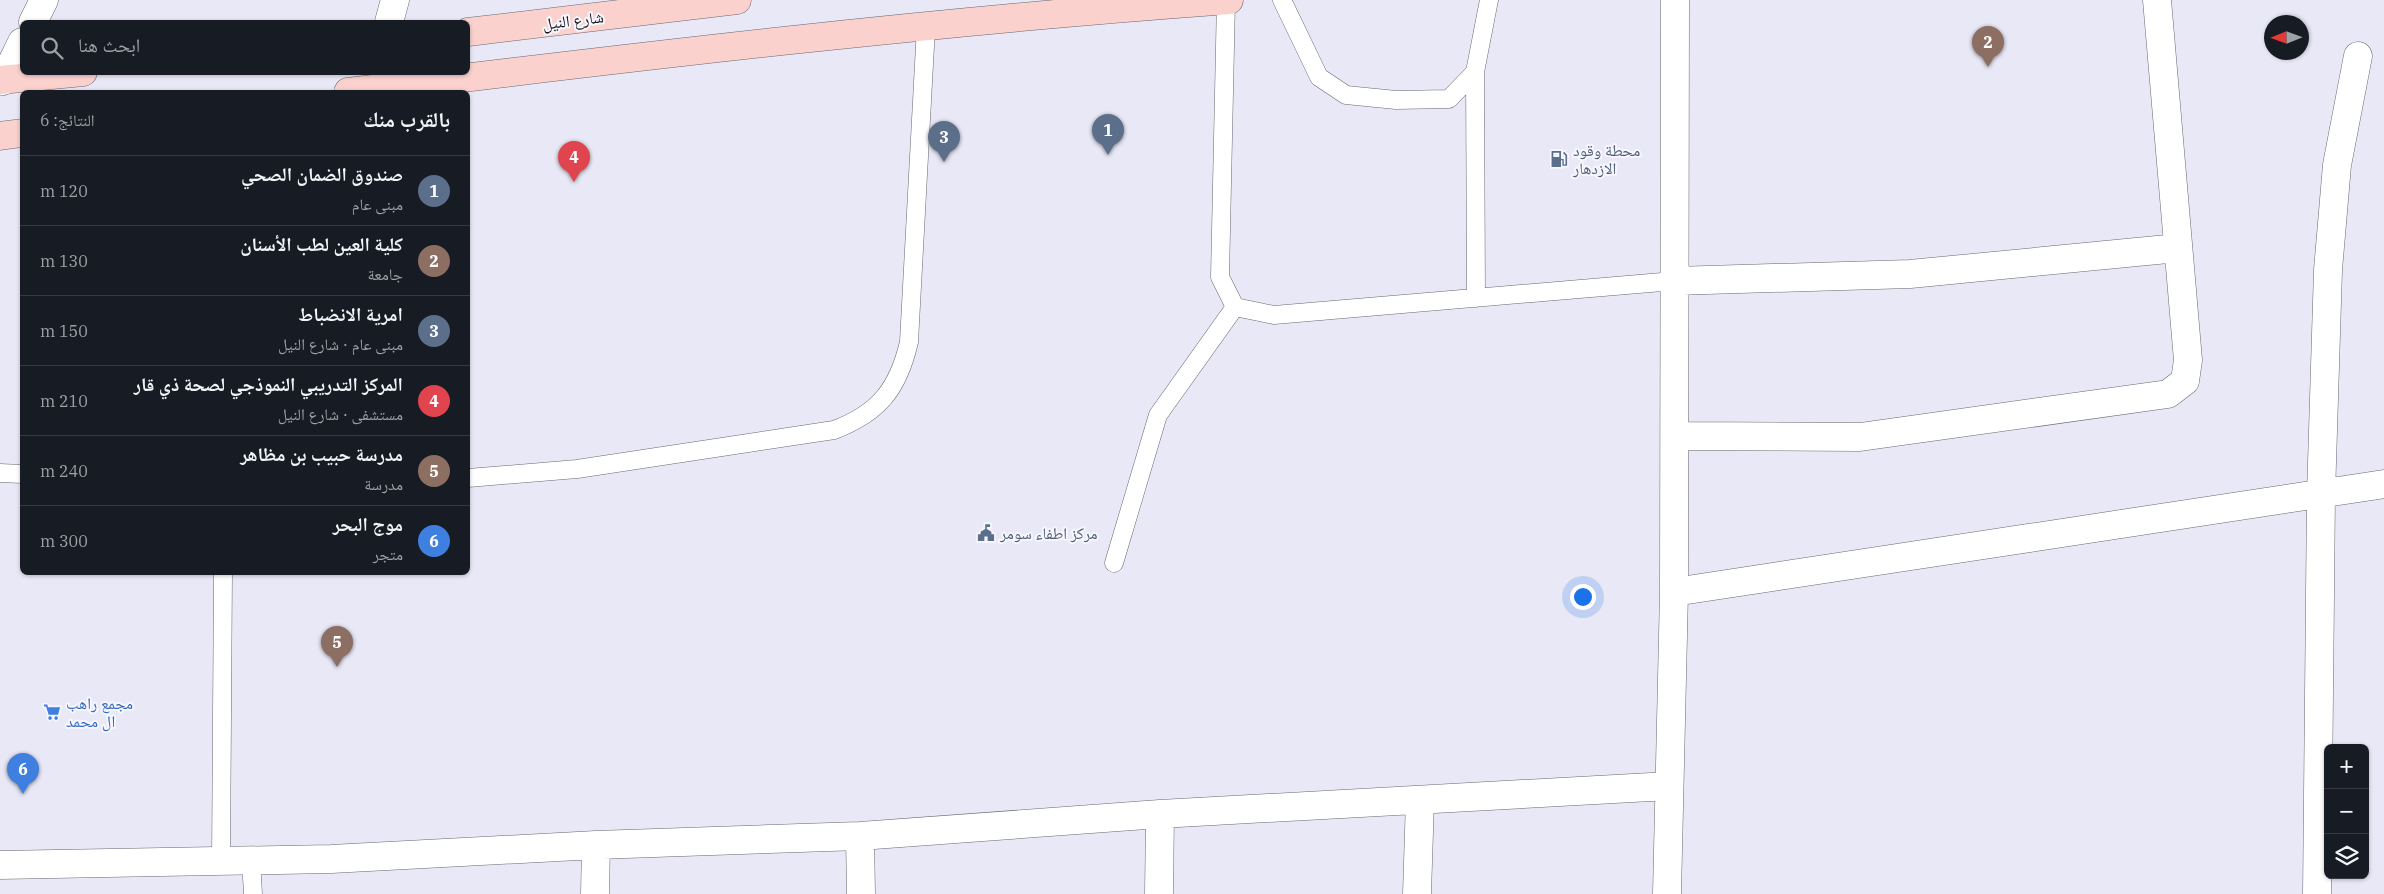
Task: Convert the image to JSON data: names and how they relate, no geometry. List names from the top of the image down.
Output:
{
  "streets": {
    "main road": ["شارع النيل"]
  },
  "places": {
    "fuel station": ["محطة وقود الازدهار"],
    "public building": ["مركز اطفاء سومر"],
    "supermarket": ["مجمع راهب ال محمد"]
  },
  "north": "left",
  "page": {
    "search": "ابحث هنا",
    "pins": [
      "2",
      "1",
      "3",
      "4",
      "5",
      "6"
    ],
    "heading": ["بالقرب منك", "النتائج: 6"],
    "list": [
      {
        "mark": "1",
        "name": "صندوق الضمان الصحي",
        "note": "مبنى عام",
        "value": "120 m"
      },
      {
        "mark": "2",
        "name": "كلية العين لطب الأسنان",
        "note": "جامعة",
        "value": "130 m"
      },
      {
        "mark": "3",
        "name": "امرية الانضباط",
        "note": "مبنى عام · شارع النيل",
        "value": "150 m"
      },
      {
        "mark": "4",
        "name": "المركز التدريبي النموذجي لصحة ذي قار",
        "note": "مستشفى · شارع النيل",
        "value": "210 m"
      },
      {
        "mark": "5",
        "name": "مدرسة حبيب بن مظاهر",
        "note": "مدرسة",
        "value": "240 m"
      },
      {
        "mark": "6",
        "name": "موج البحر",
        "note": "متجر",
        "value": "300 m"
      }
    ],
    "map_buttons": ["+", "−"]
  }
}
